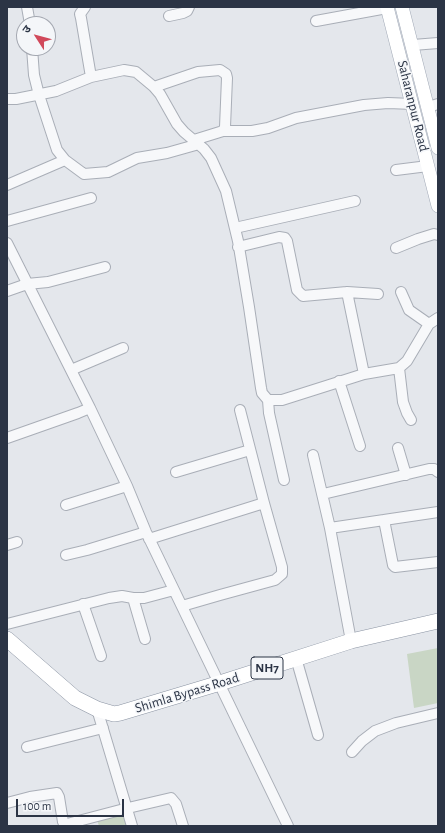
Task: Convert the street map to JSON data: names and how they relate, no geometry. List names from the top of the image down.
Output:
{
  "streets": {
    "highway": ["NH7", "Shimla Bypass Road"],
    "main road": ["Saharanpur Road"]
  },
  "scale_bar": "100 m",
  "north": "top left"
}
